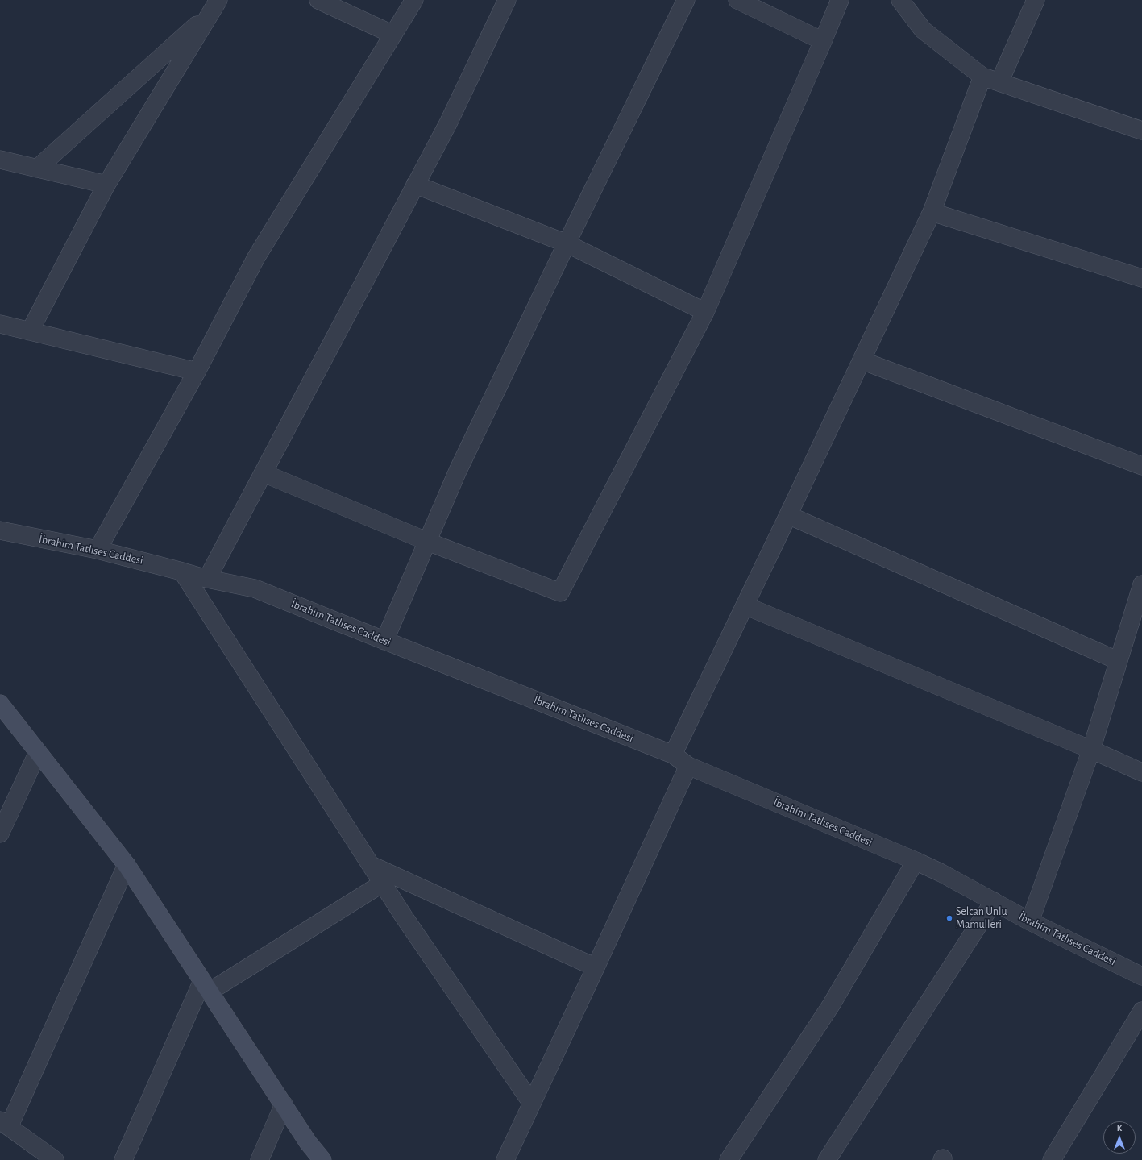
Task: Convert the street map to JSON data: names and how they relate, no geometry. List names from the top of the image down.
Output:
{
  "streets": {
    "street": ["İbrahim Tatlıses Caddesi"]
  },
  "places": ["Selcan Unlu Mamulleri"],
  "north": "top"
}
